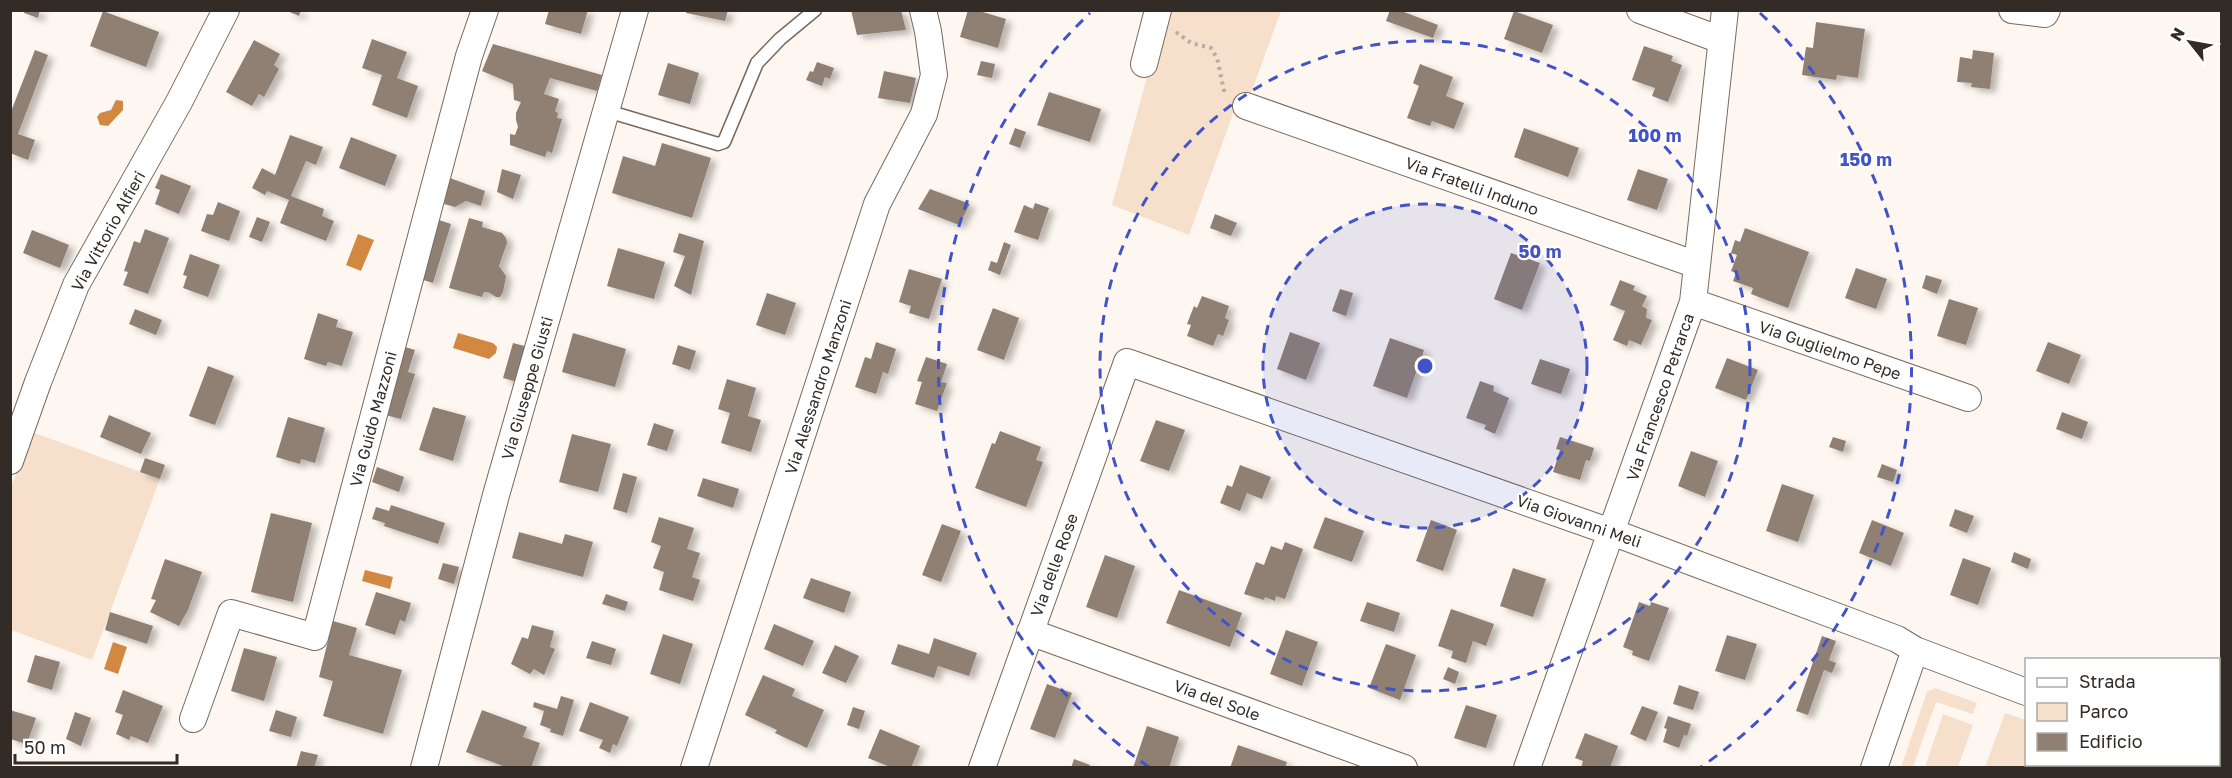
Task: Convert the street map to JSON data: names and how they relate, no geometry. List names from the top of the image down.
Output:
{
  "streets": {
    "street": [
      "Via Fratelli Induno",
      "Via Vittorio Alfieri",
      "Via Guglielmo Pepe",
      "Via Alessandro Manzoni",
      "Via Giuseppe Giusti",
      "Via Francesco Petrarca",
      "Via Guido Mazzoni",
      "Via Giovanni Meli",
      "Via delle Rose",
      "Via del Sole"
    ]
  },
  "crossings": [
    ["Via Fratelli Induno", "Via Francesco Petrarca"],
    ["Via Guglielmo Pepe", "Via Francesco Petrarca"],
    ["Via Francesco Petrarca", "Via Giovanni Meli"],
    ["Via Giovanni Meli", "Via delle Rose"],
    ["Via delle Rose", "Via del Sole"]
  ],
  "legend": ["Strada", "Parco", "Edificio"],
  "scale_bar": "50 m",
  "north": "top left",
  "rings": ["100 m", "150 m", "50 m"]
}
